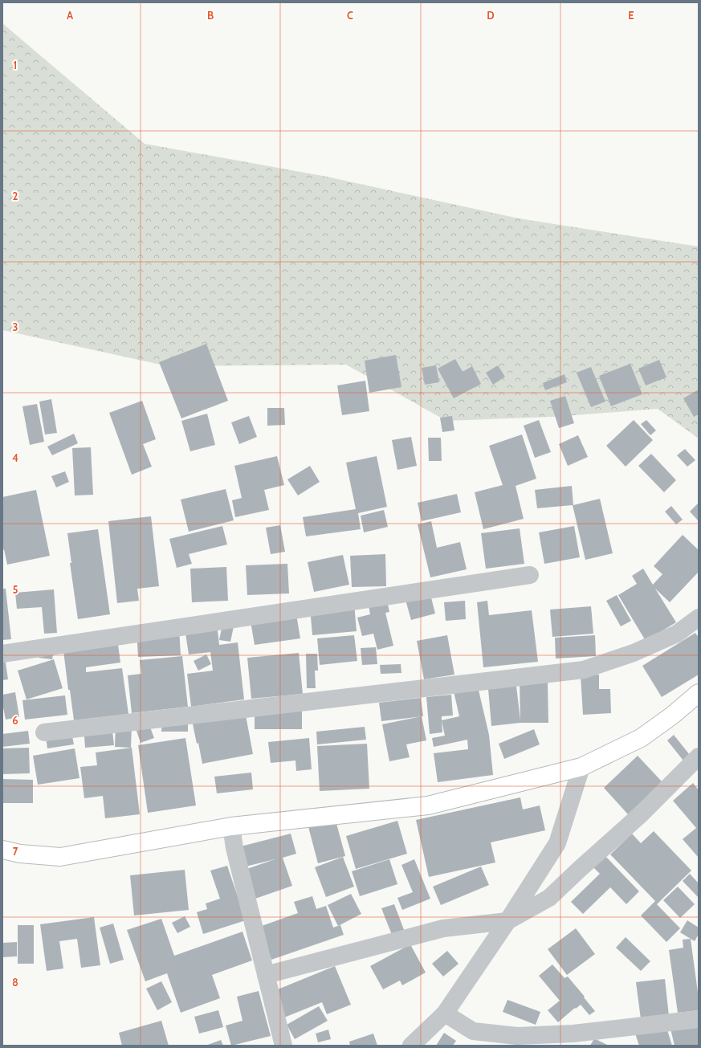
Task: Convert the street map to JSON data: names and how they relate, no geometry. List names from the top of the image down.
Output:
{
  "grid": {
    "columns": [
      "A",
      "B",
      "C",
      "D",
      "E"
    ],
    "rows": [
      "1",
      "2",
      "3",
      "4",
      "5",
      "6",
      "7",
      "8"
    ]
  }
}
